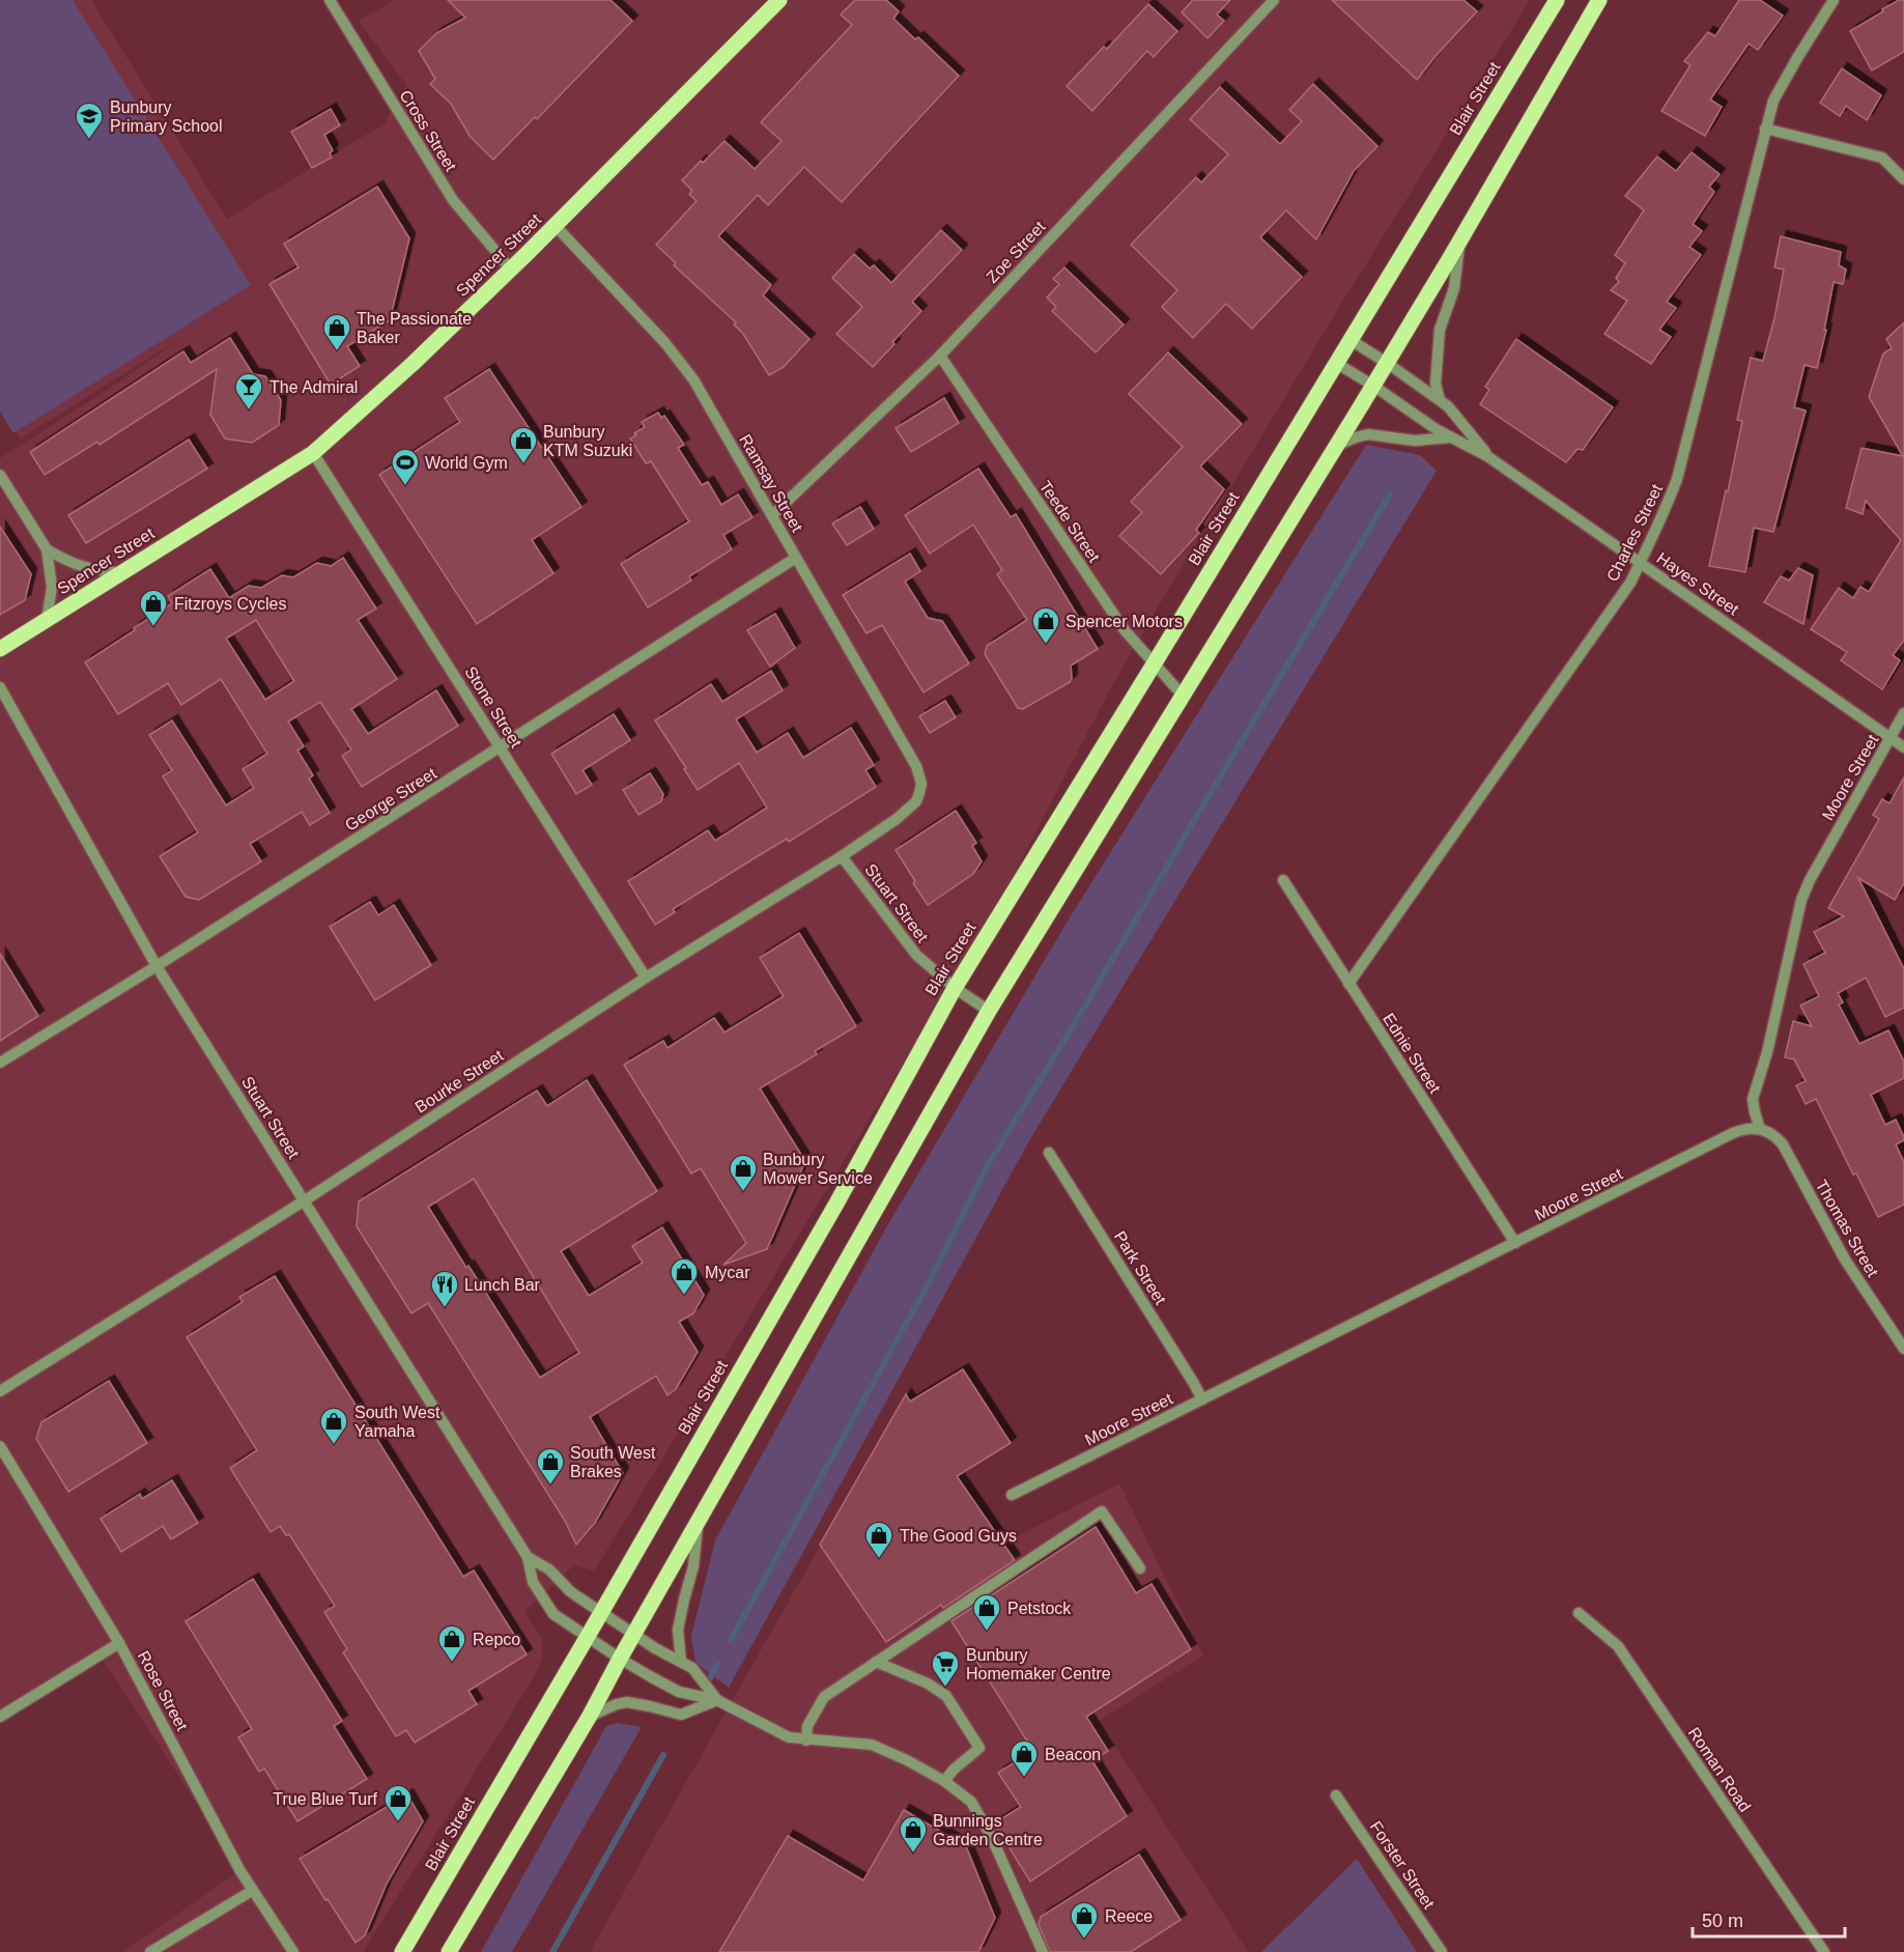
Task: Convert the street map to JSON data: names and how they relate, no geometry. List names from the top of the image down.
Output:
{
  "streets": {
    "main road": ["Blair Street", "Spencer Street"],
    "street": [
      "Cross Street",
      "Zoe Street",
      "Ramsay Street",
      "Teede Street",
      "Charles Street",
      "Hayes Street",
      "Stone Street",
      "Moore Street",
      "George Street",
      "Stuart Street",
      "Ednie Street",
      "Bourke Street",
      "Thomas Street",
      "Park Street",
      "Rose Street",
      "Roman Road",
      "Forster Street"
    ]
  },
  "crossings": [
    ["Blair Street", "Teede Street"],
    ["Blair Street", "Hayes Street"],
    ["Blair Street", "Stuart Street"],
    ["Cross Street", "Spencer Street"],
    ["Zoe Street", "Ramsay Street"],
    ["Zoe Street", "Teede Street"],
    ["Spencer Street", "Ramsay Street"],
    ["Spencer Street", "Stone Street"],
    ["Ramsay Street", "George Street"],
    ["Ramsay Street", "Bourke Street"],
    ["Charles Street", "Hayes Street"],
    ["Charles Street", "Ednie Street"],
    ["Hayes Street", "Moore Street"],
    ["Stone Street", "George Street"],
    ["Stone Street", "Bourke Street"],
    ["Moore Street", "Ednie Street"],
    ["Moore Street", "Thomas Street"],
    ["Moore Street", "Park Street"],
    ["George Street", "Stuart Street"],
    ["Stuart Street", "Bourke Street"]
  ],
  "places": {
    "school or university": ["Bunbury Primary School"],
    "shop": [
      "The Passionate Baker",
      "Bunbury KTM Suzuki",
      "Fitzroys Cycles",
      "Spencer Motors",
      "Bunbury Mower Service",
      "Mycar",
      "South West Yamaha",
      "South West Brakes",
      "The Good Guys",
      "Petstock",
      "Repco",
      "Beacon",
      "True Blue Turf",
      "Bunnings Garden Centre",
      "Reece"
    ],
    "bar": ["The Admiral"],
    "sports": ["World Gym"],
    "restaurant": ["Lunch Bar"],
    "supermarket": ["Bunbury Homemaker Centre"]
  },
  "scale_bar": "50 m"
}
